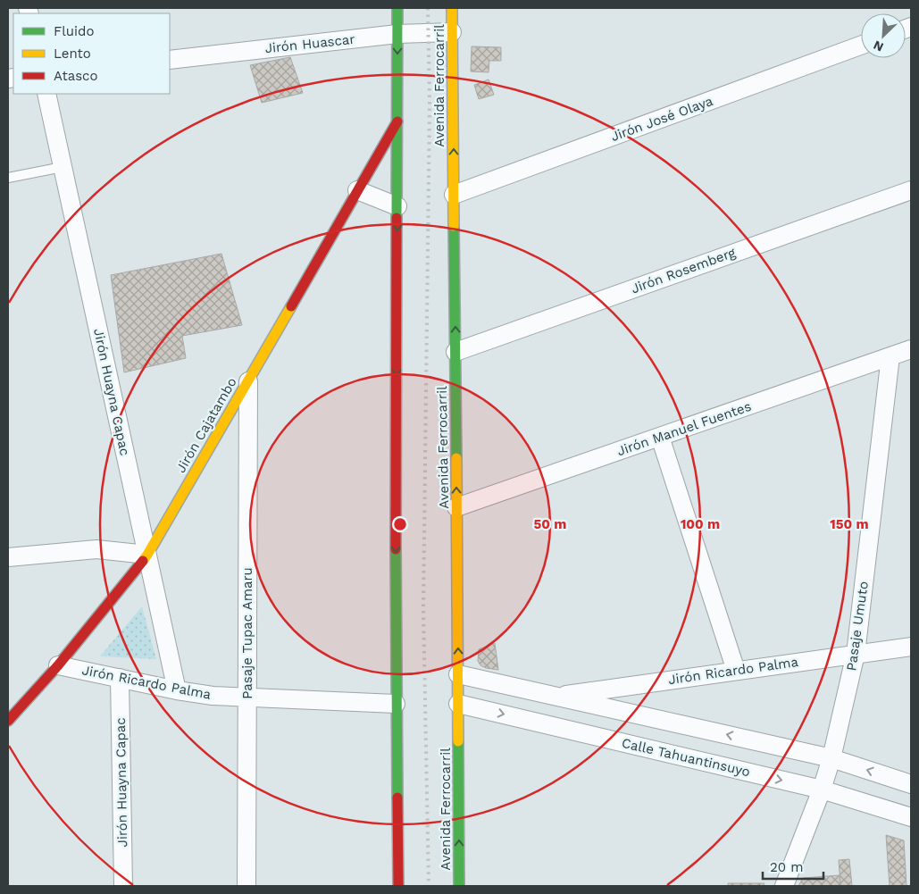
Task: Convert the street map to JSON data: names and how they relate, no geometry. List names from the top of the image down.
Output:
{
  "streets": {
    "main road": ["Avenida Ferrocarril", "Jirón Cajatambo"],
    "street": [
      "Jirón Huascar",
      "Jirón José Olaya",
      "Jirón Rosemberg",
      "Jirón Huayna Capac",
      "Jirón Manuel Fuentes",
      "Pasaje Umuto",
      "Pasaje Tupac Amaru",
      "Jirón Ricardo Palma",
      "Calle Tahuantinsuyo"
    ]
  },
  "crossings": [
    ["Jirón Huascar", "Avenida Ferrocarril"],
    ["Avenida Ferrocarril", "Jirón José Olaya"],
    ["Avenida Ferrocarril", "Jirón Rosemberg"],
    ["Avenida Ferrocarril", "Jirón Manuel Fuentes"],
    ["Avenida Ferrocarril", "Calle Tahuantinsuyo"],
    ["Jirón Huayna Capac", "Jirón Cajatambo"],
    ["Jirón Huayna Capac", "Jirón Ricardo Palma"],
    ["Jirón Cajatambo", "Pasaje Tupac Amaru"],
    ["Jirón Cajatambo", "Jirón Ricardo Palma"],
    ["Jirón Manuel Fuentes", "Pasaje Umuto"],
    ["Pasaje Umuto", "Jirón Ricardo Palma"],
    ["Pasaje Umuto", "Calle Tahuantinsuyo"],
    ["Pasaje Tupac Amaru", "Jirón Ricardo Palma"]
  ],
  "legend": ["Fluido", "Lento", "Atasco"],
  "scale_bar": "20 m",
  "north": "bottom left",
  "rings": ["50 m", "100 m", "150 m"]
}
